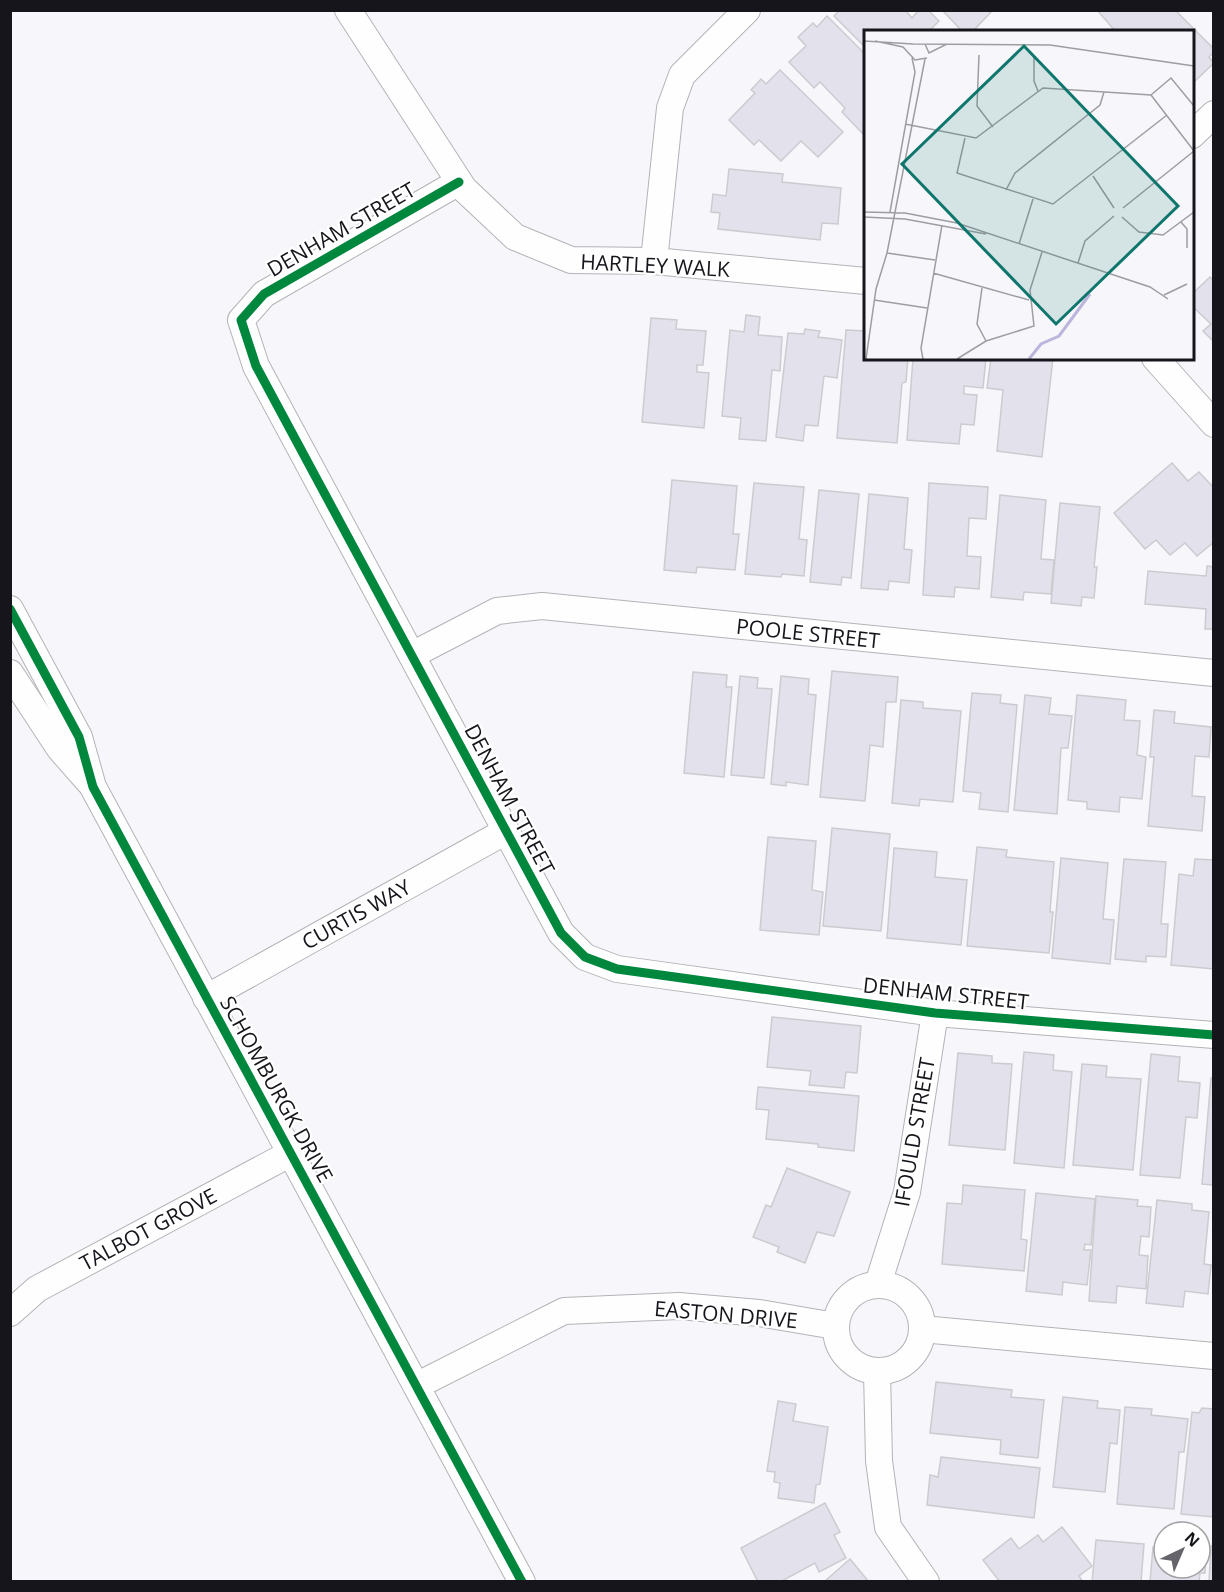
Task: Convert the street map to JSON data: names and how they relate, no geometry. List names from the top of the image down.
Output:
{
  "streets": {
    "street": [
      "DENHAM STREET",
      "HARTLEY WALK",
      "POOLE STREET",
      "CURTIS WAY",
      "SCHOMBURGK DRIVE",
      "IFOULD STREET",
      "TALBOT GROVE",
      "EASTON DRIVE"
    ]
  },
  "crossings": [
    ["DENHAM STREET", "HARTLEY WALK"],
    ["DENHAM STREET", "POOLE STREET"],
    ["DENHAM STREET", "CURTIS WAY"],
    ["DENHAM STREET", "IFOULD STREET"],
    ["CURTIS WAY", "SCHOMBURGK DRIVE"],
    ["SCHOMBURGK DRIVE", "TALBOT GROVE"],
    ["SCHOMBURGK DRIVE", "EASTON DRIVE"],
    ["IFOULD STREET", "EASTON DRIVE"]
  ],
  "north": "top right"
}
